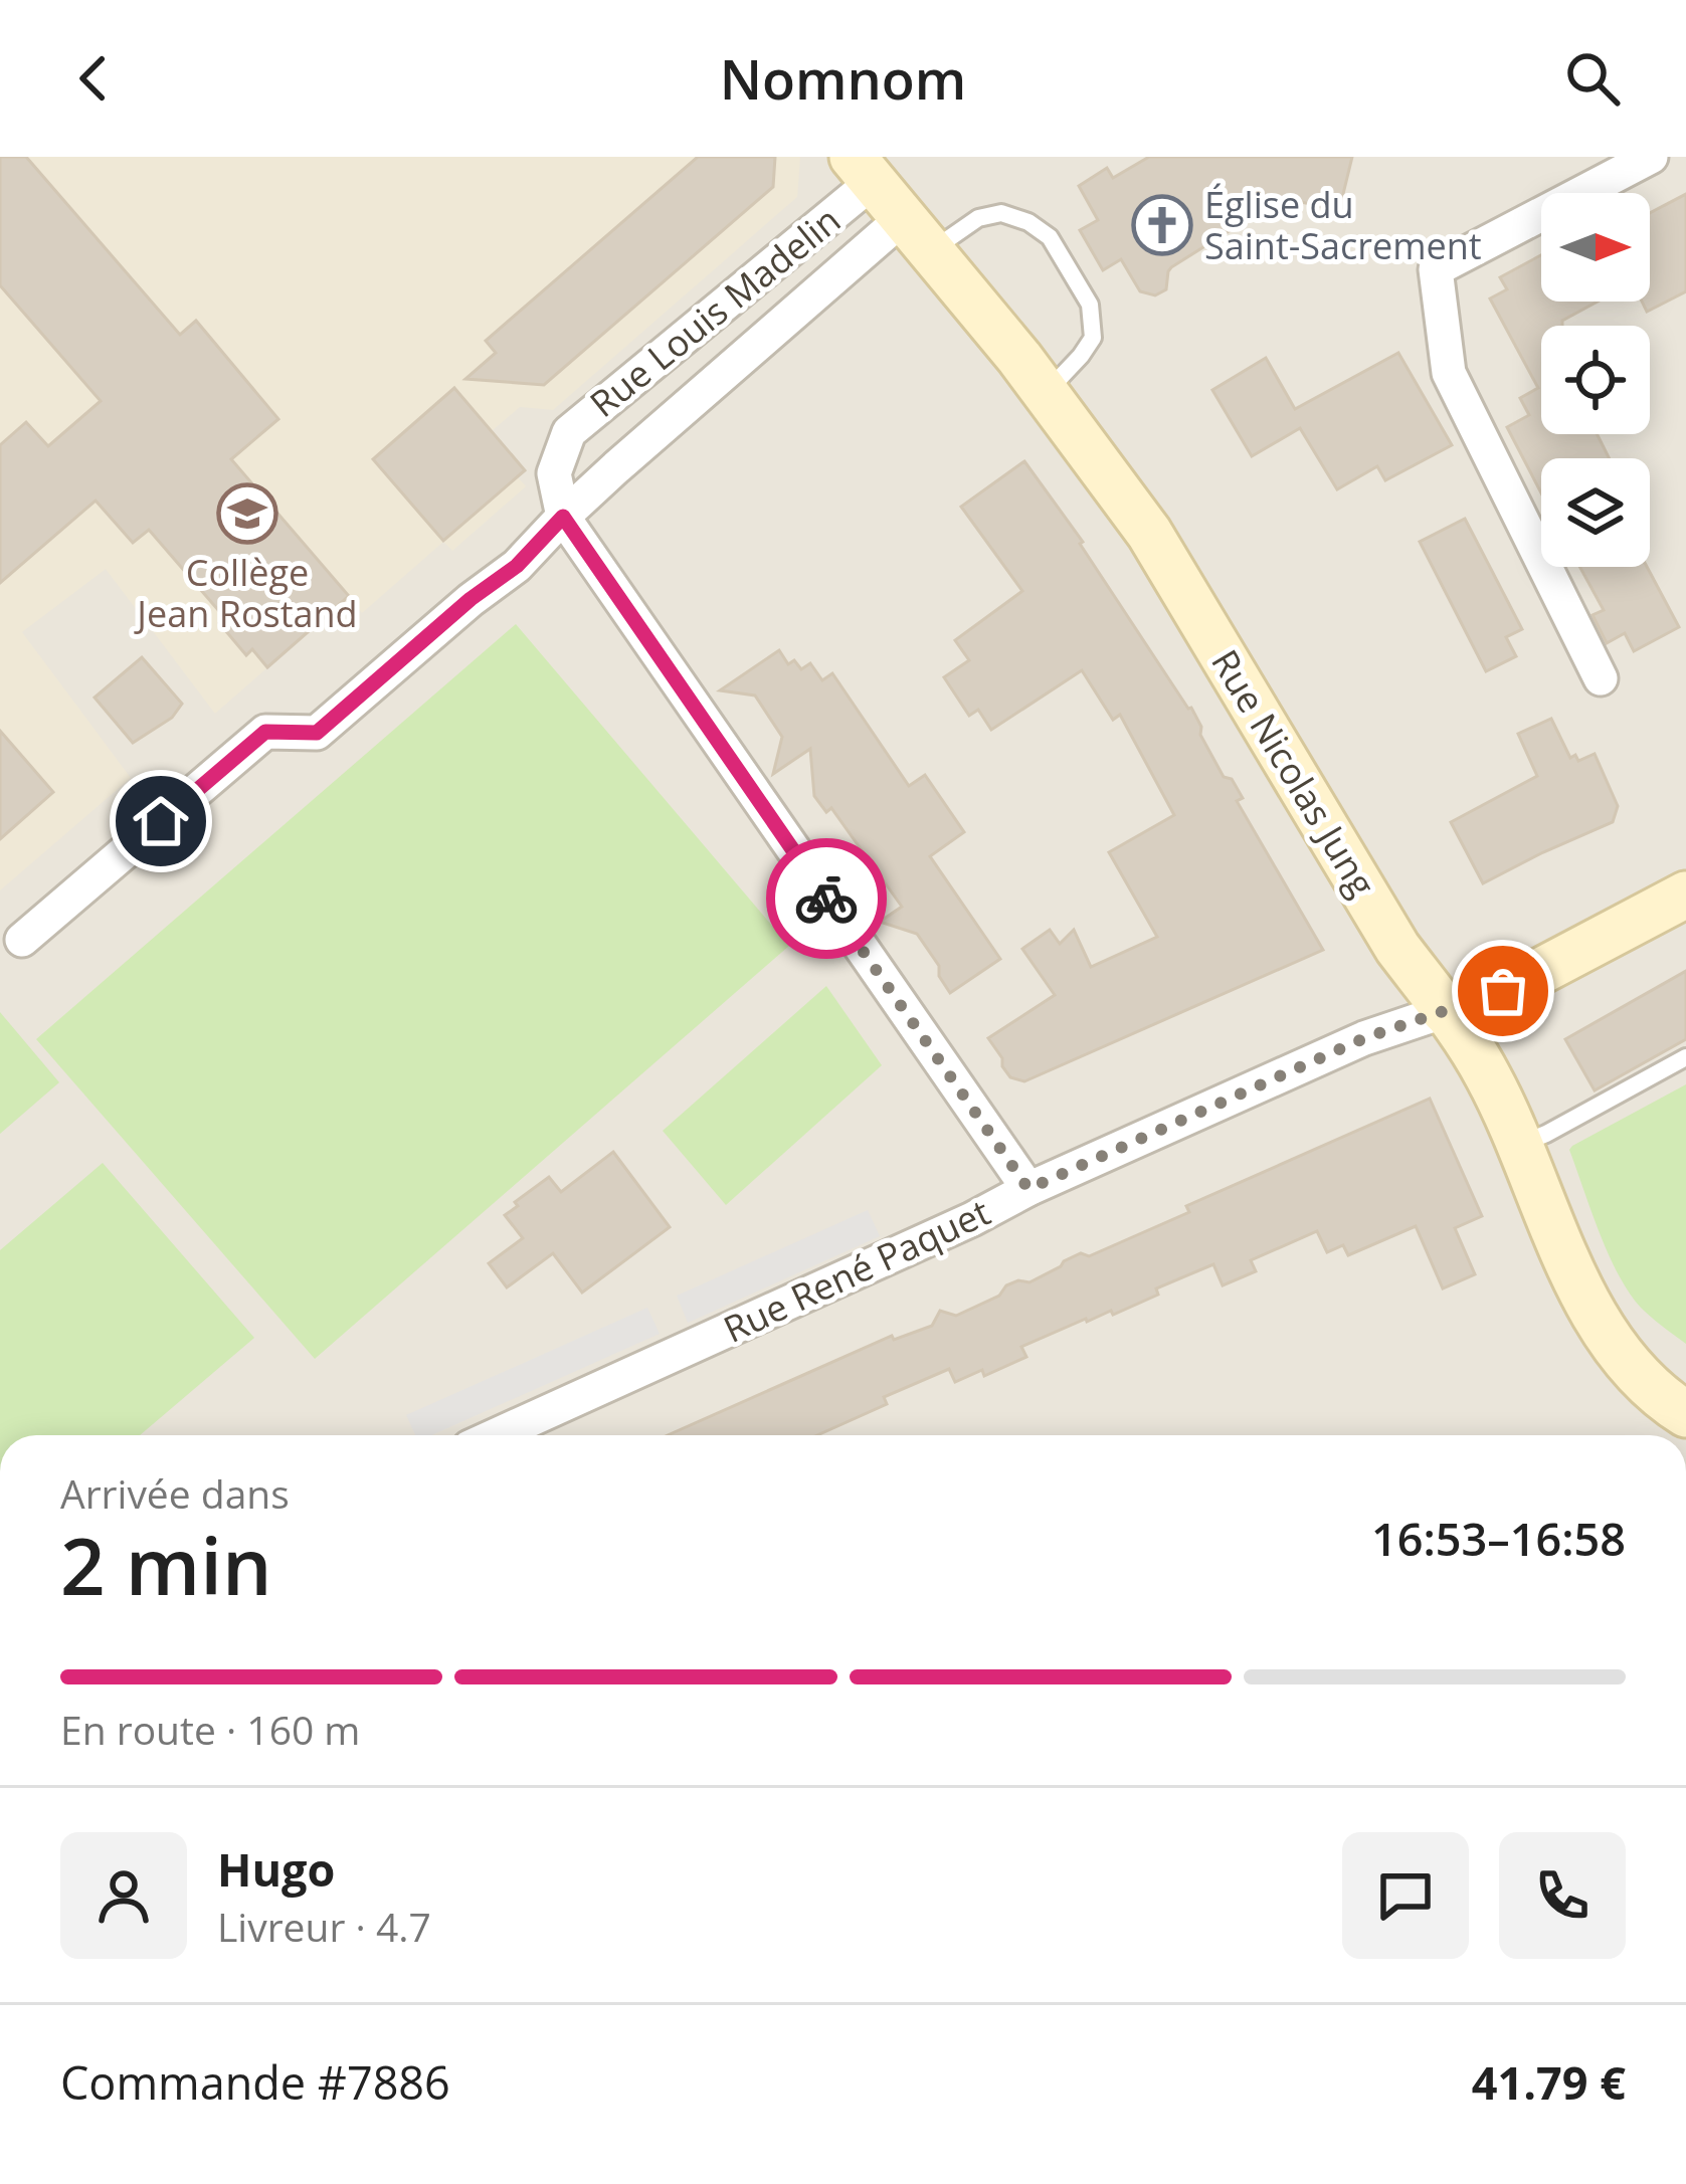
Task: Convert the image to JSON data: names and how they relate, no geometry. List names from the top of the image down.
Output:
{
  "streets": {
    "main road": ["Rue Nicolas Jung"],
    "street": ["Rue Louis Madelin", "Rue René Paquet"]
  },
  "crossings": [
    ["Rue Louis Madelin", "Rue Nicolas Jung"],
    ["Rue Nicolas Jung", "Rue René Paquet"]
  ],
  "places": {
    "church": ["Église du Saint-Sacrement"],
    "school or university": ["Collège Jean Rostand"]
  },
  "north": "right",
  "page": {
    "header": "Nomnom",
    "heading": ["2 min", "Arrivée dans", "16:53–16:58"],
    "panel": [
      "Hugo",
      "Livreur · 4.7",
      "Commande #7886",
      "41.79 €"
    ],
    "bar": "En route · 160 m"
  }
}
